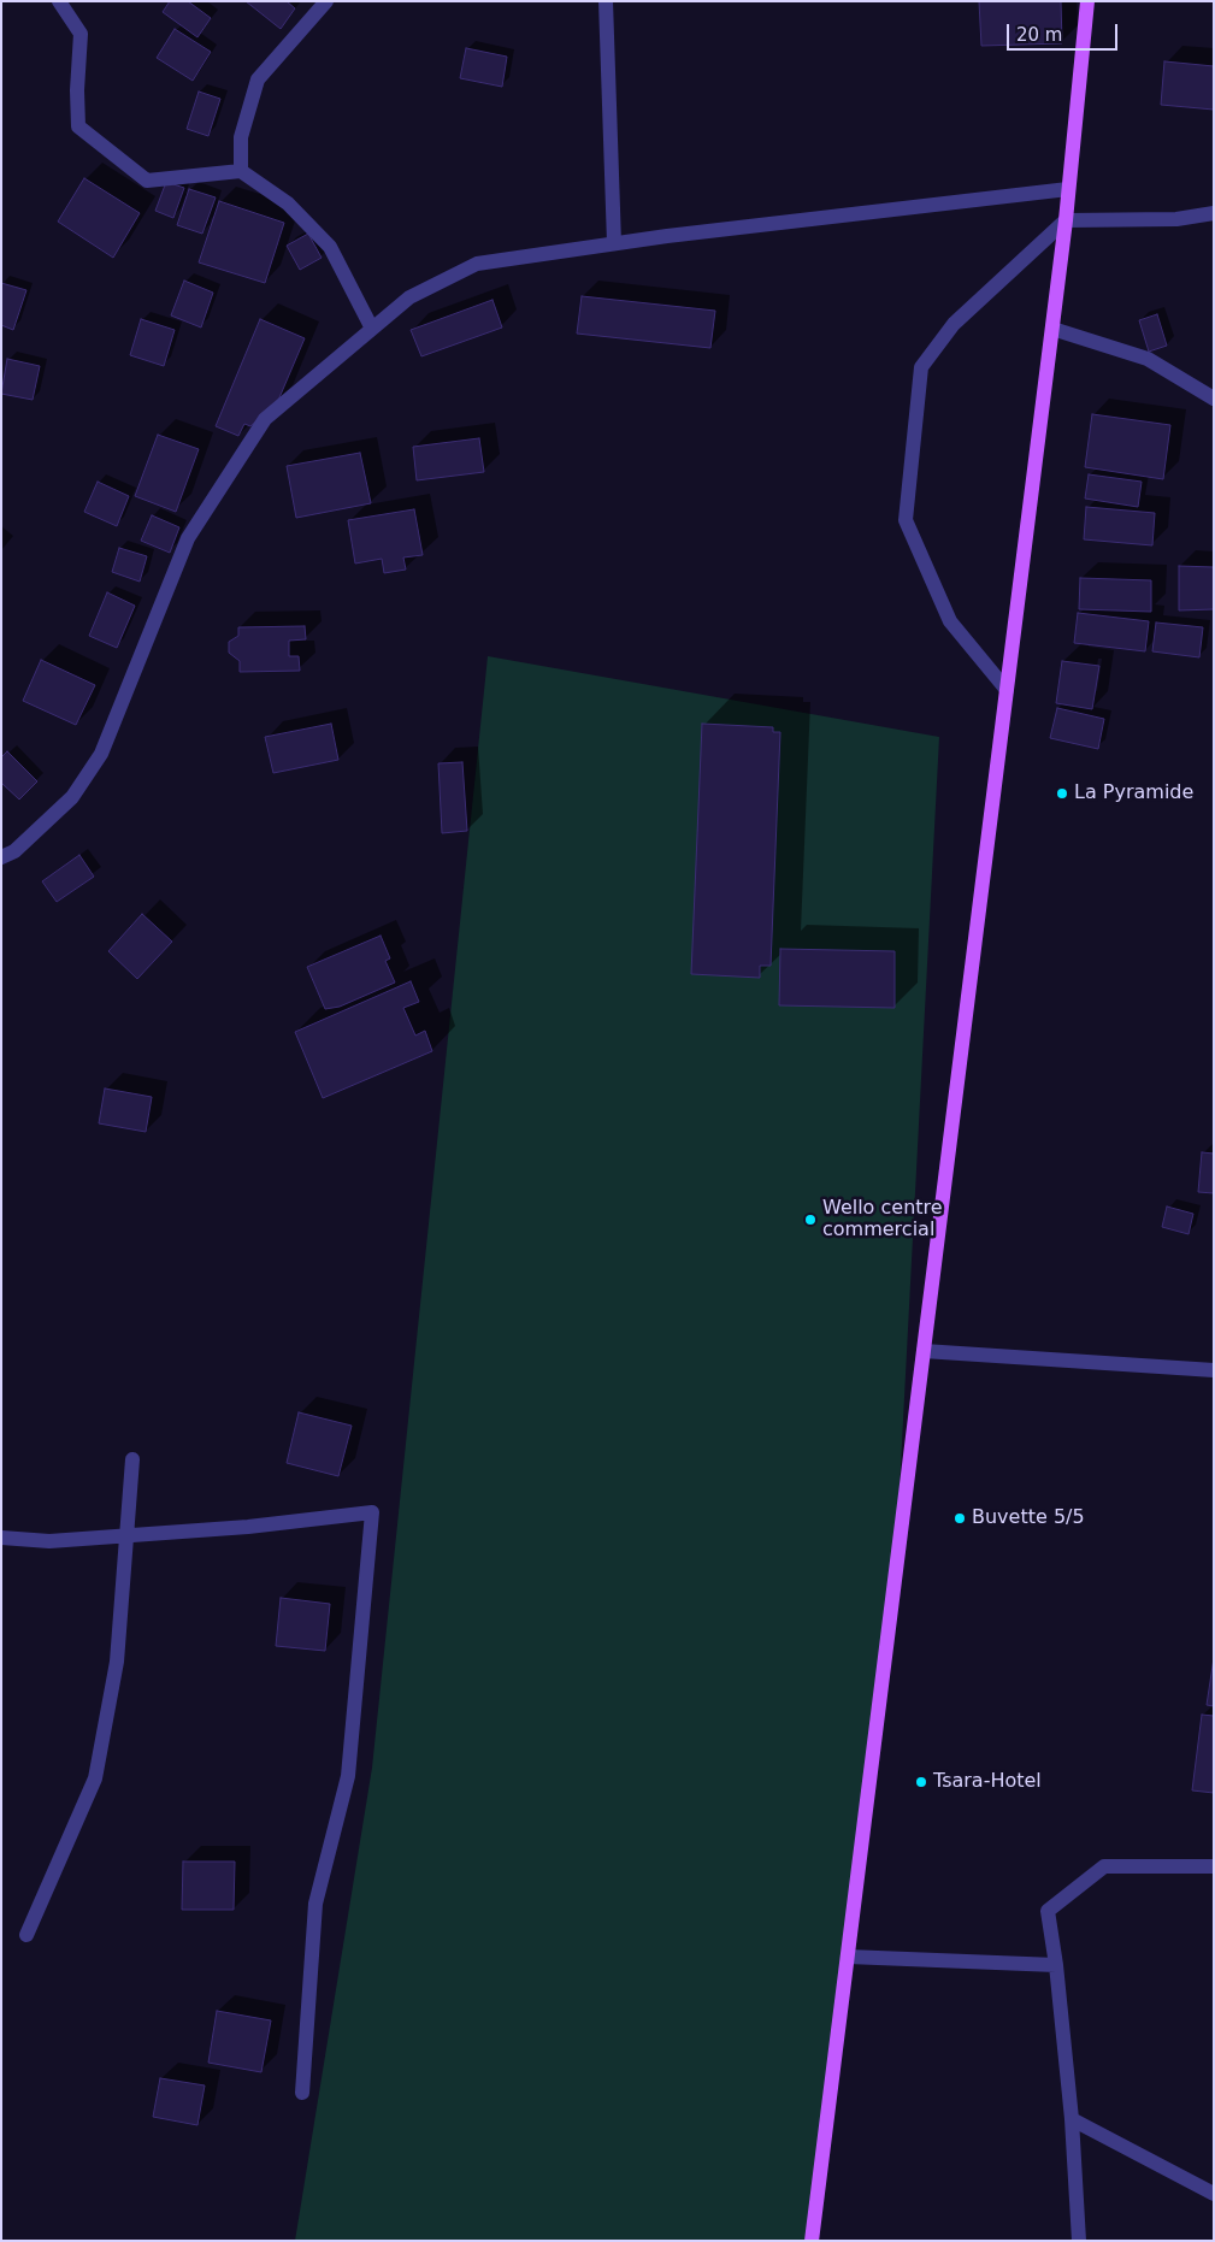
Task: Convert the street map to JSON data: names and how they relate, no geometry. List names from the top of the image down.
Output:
{
  "places": [
    "La Pyramide",
    "Wello centre commercial",
    "Buvette 5/5",
    "Tsara-Hotel"
  ],
  "scale_bar": "20 m"
}
